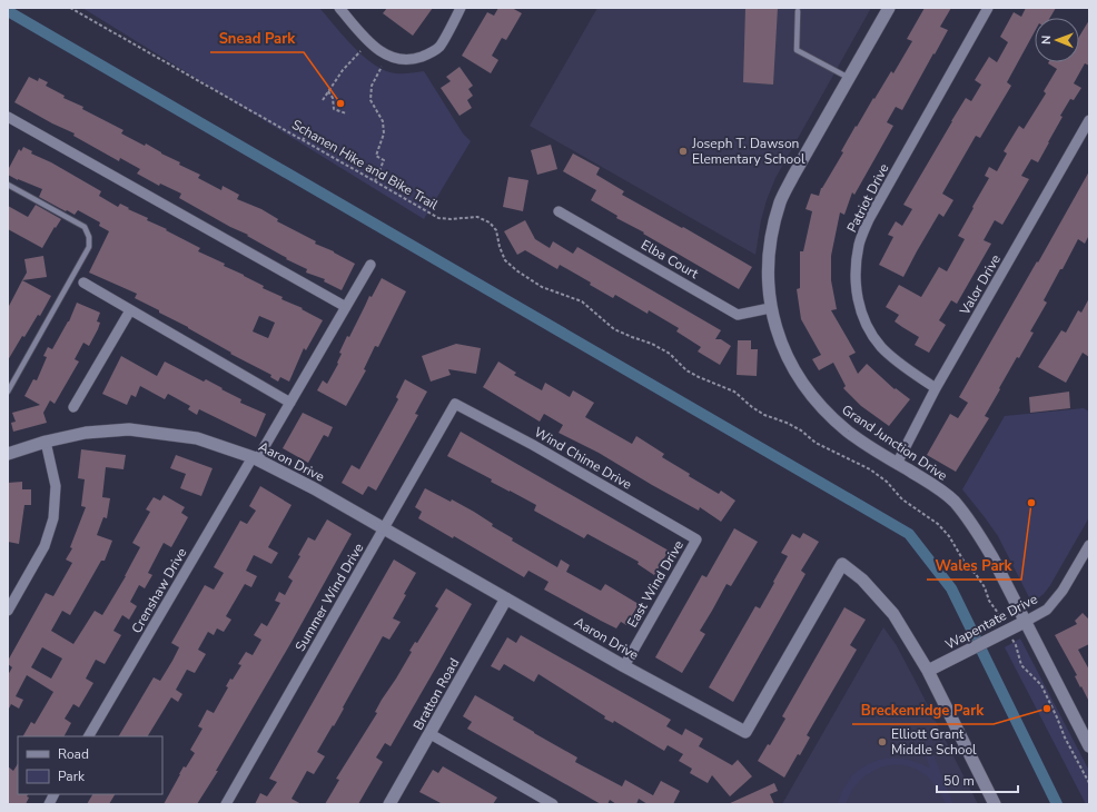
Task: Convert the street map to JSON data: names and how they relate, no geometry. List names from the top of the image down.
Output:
{
  "streets": {
    "street": [
      "Patriot Drive",
      "Elba Court",
      "Valor Drive",
      "Grand Junction Drive",
      "Wind Chime Drive",
      "Aaron Drive",
      "East Wind Drive",
      "Crenshaw Drive",
      "Summer Wind Drive",
      "Wapentate Drive",
      "Bratton Road"
    ],
    "path": ["Schanen Hike and Bike Trail"]
  },
  "crossings": [
    ["Schanen Hike and Bike Trail", "Wapentate Drive"],
    ["Patriot Drive", "Valor Drive"],
    ["Elba Court", "Grand Junction Drive"],
    ["Valor Drive", "Grand Junction Drive"],
    ["Grand Junction Drive", "Wapentate Drive"],
    ["Wind Chime Drive", "East Wind Drive"],
    ["Wind Chime Drive", "Summer Wind Drive"],
    ["Aaron Drive", "East Wind Drive"],
    ["Aaron Drive", "Crenshaw Drive"],
    ["Aaron Drive", "Summer Wind Drive"],
    ["Aaron Drive", "Wapentate Drive"],
    ["Aaron Drive", "Bratton Road"]
  ],
  "places": [
    "Snead Park",
    "Joseph T. Dawson Elementary School",
    "Wales Park",
    "Breckenridge Park",
    "Elliott Grant Middle School"
  ],
  "legend": ["Road", "Park"],
  "scale_bar": "50 m",
  "north": "left"
}
